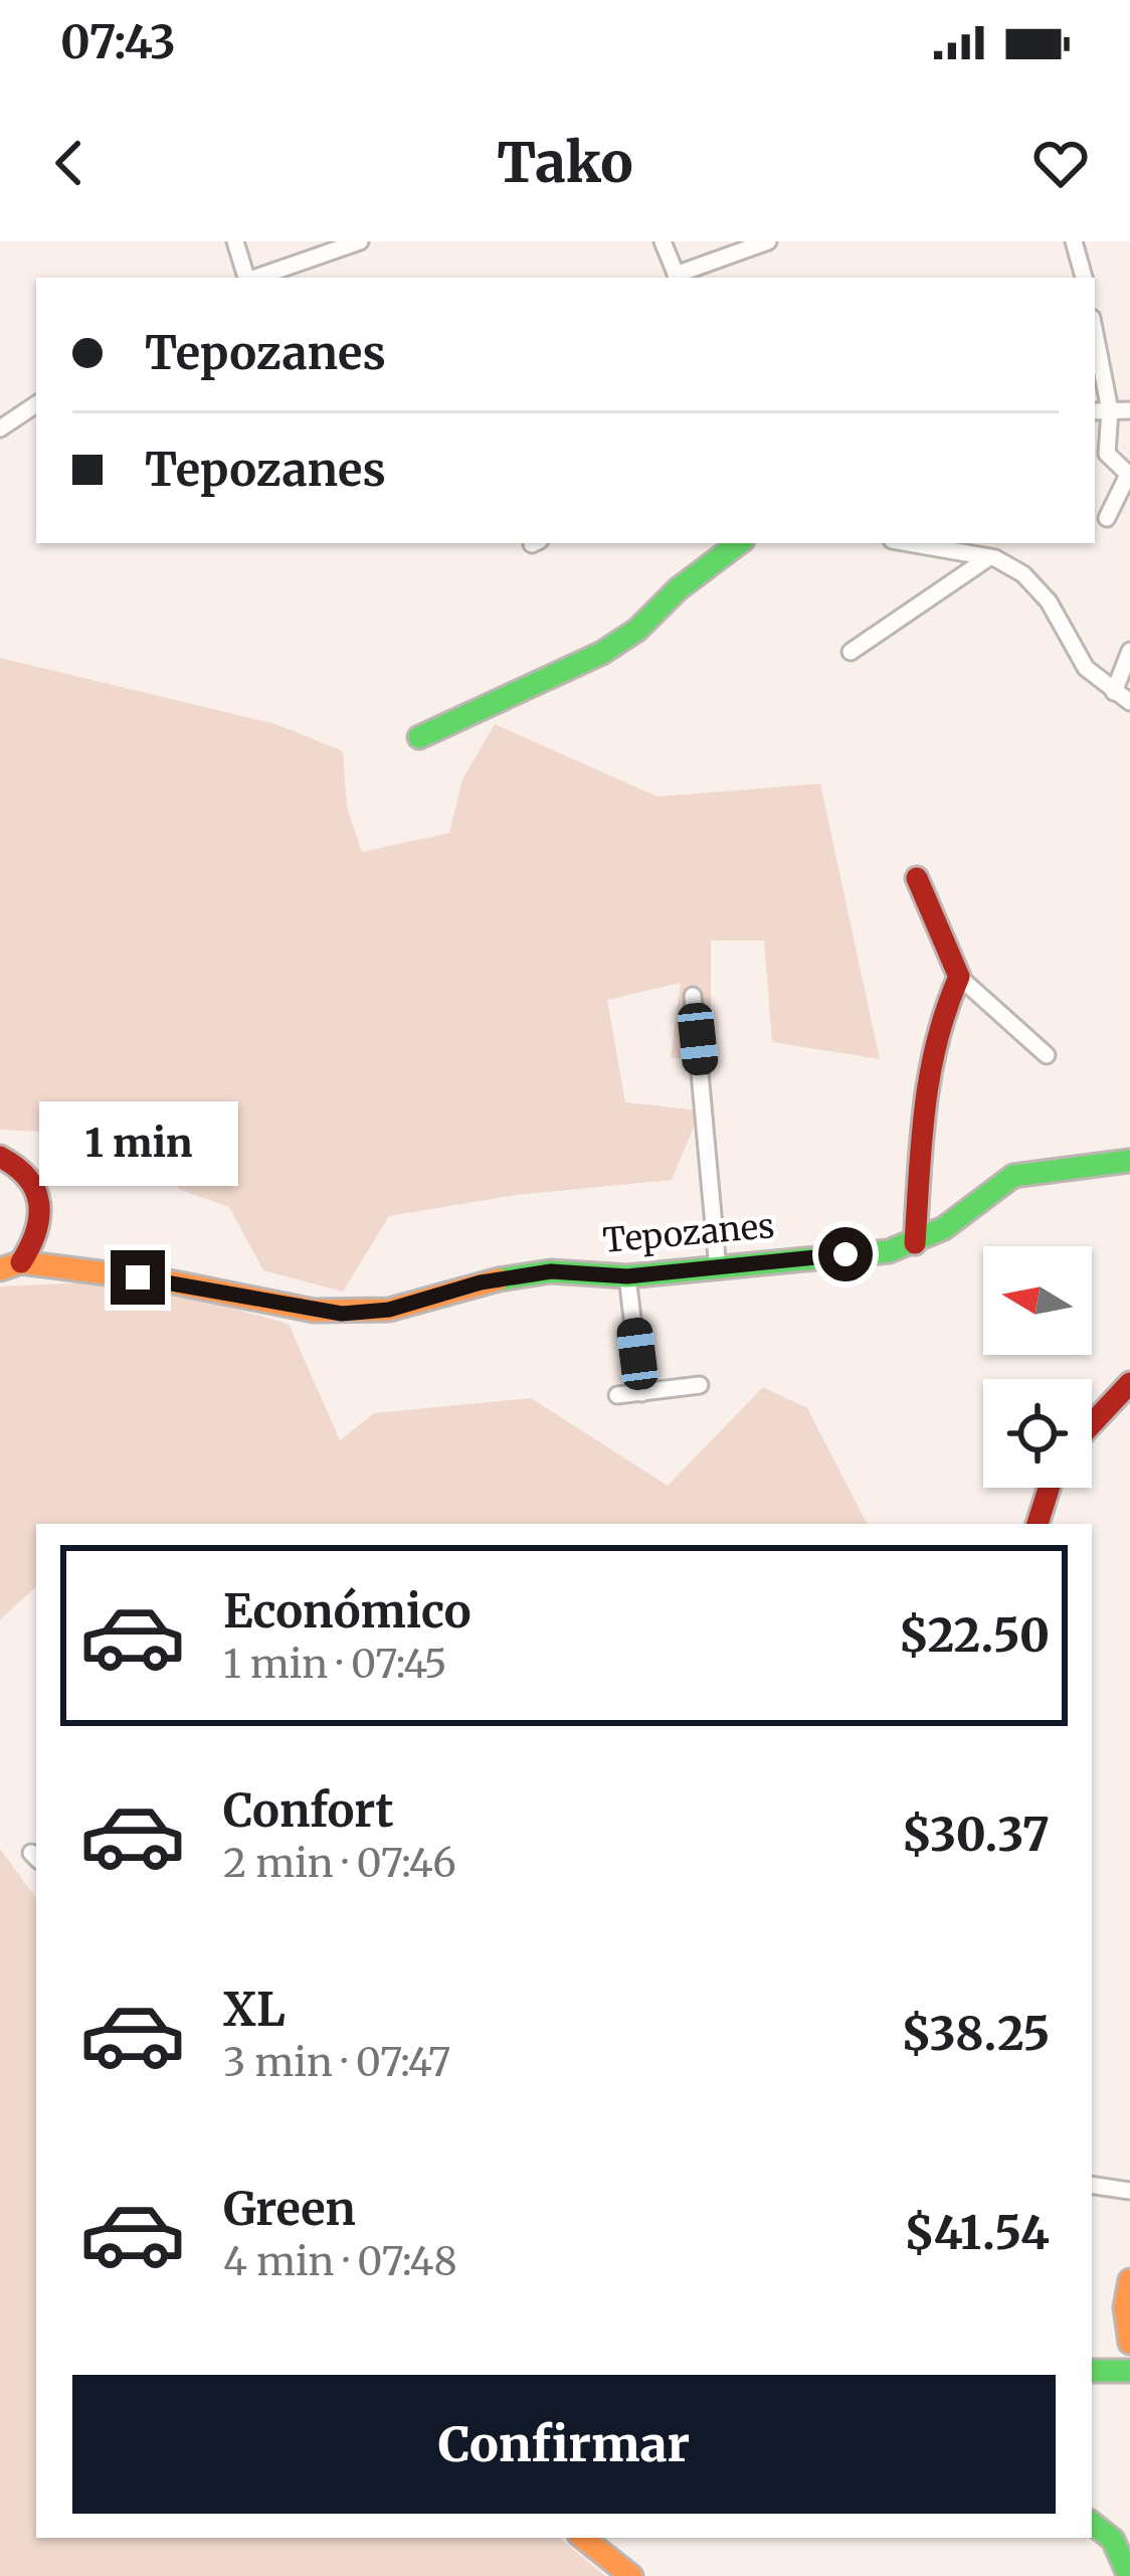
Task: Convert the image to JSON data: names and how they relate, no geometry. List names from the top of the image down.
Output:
{
  "streets": {
    "street": ["Tepozanes"]
  },
  "north": "left",
  "page": {
    "status": "07:43",
    "header": "Tako",
    "banner": ["Tepozanes", "Tepozanes"],
    "bubble": "1 min",
    "list": [
      {
        "name": "Económico",
        "note": "1 min · 07:45",
        "value": "$22.50"
      },
      {
        "name": "Confort",
        "note": "2 min · 07:46",
        "value": "$30.37"
      },
      {
        "name": "XL",
        "note": "3 min · 07:47",
        "value": "$38.25"
      },
      {
        "name": "Green",
        "note": "4 min · 07:48",
        "value": "$41.54"
      }
    ],
    "buttons": "Confirmar"
  }
}
